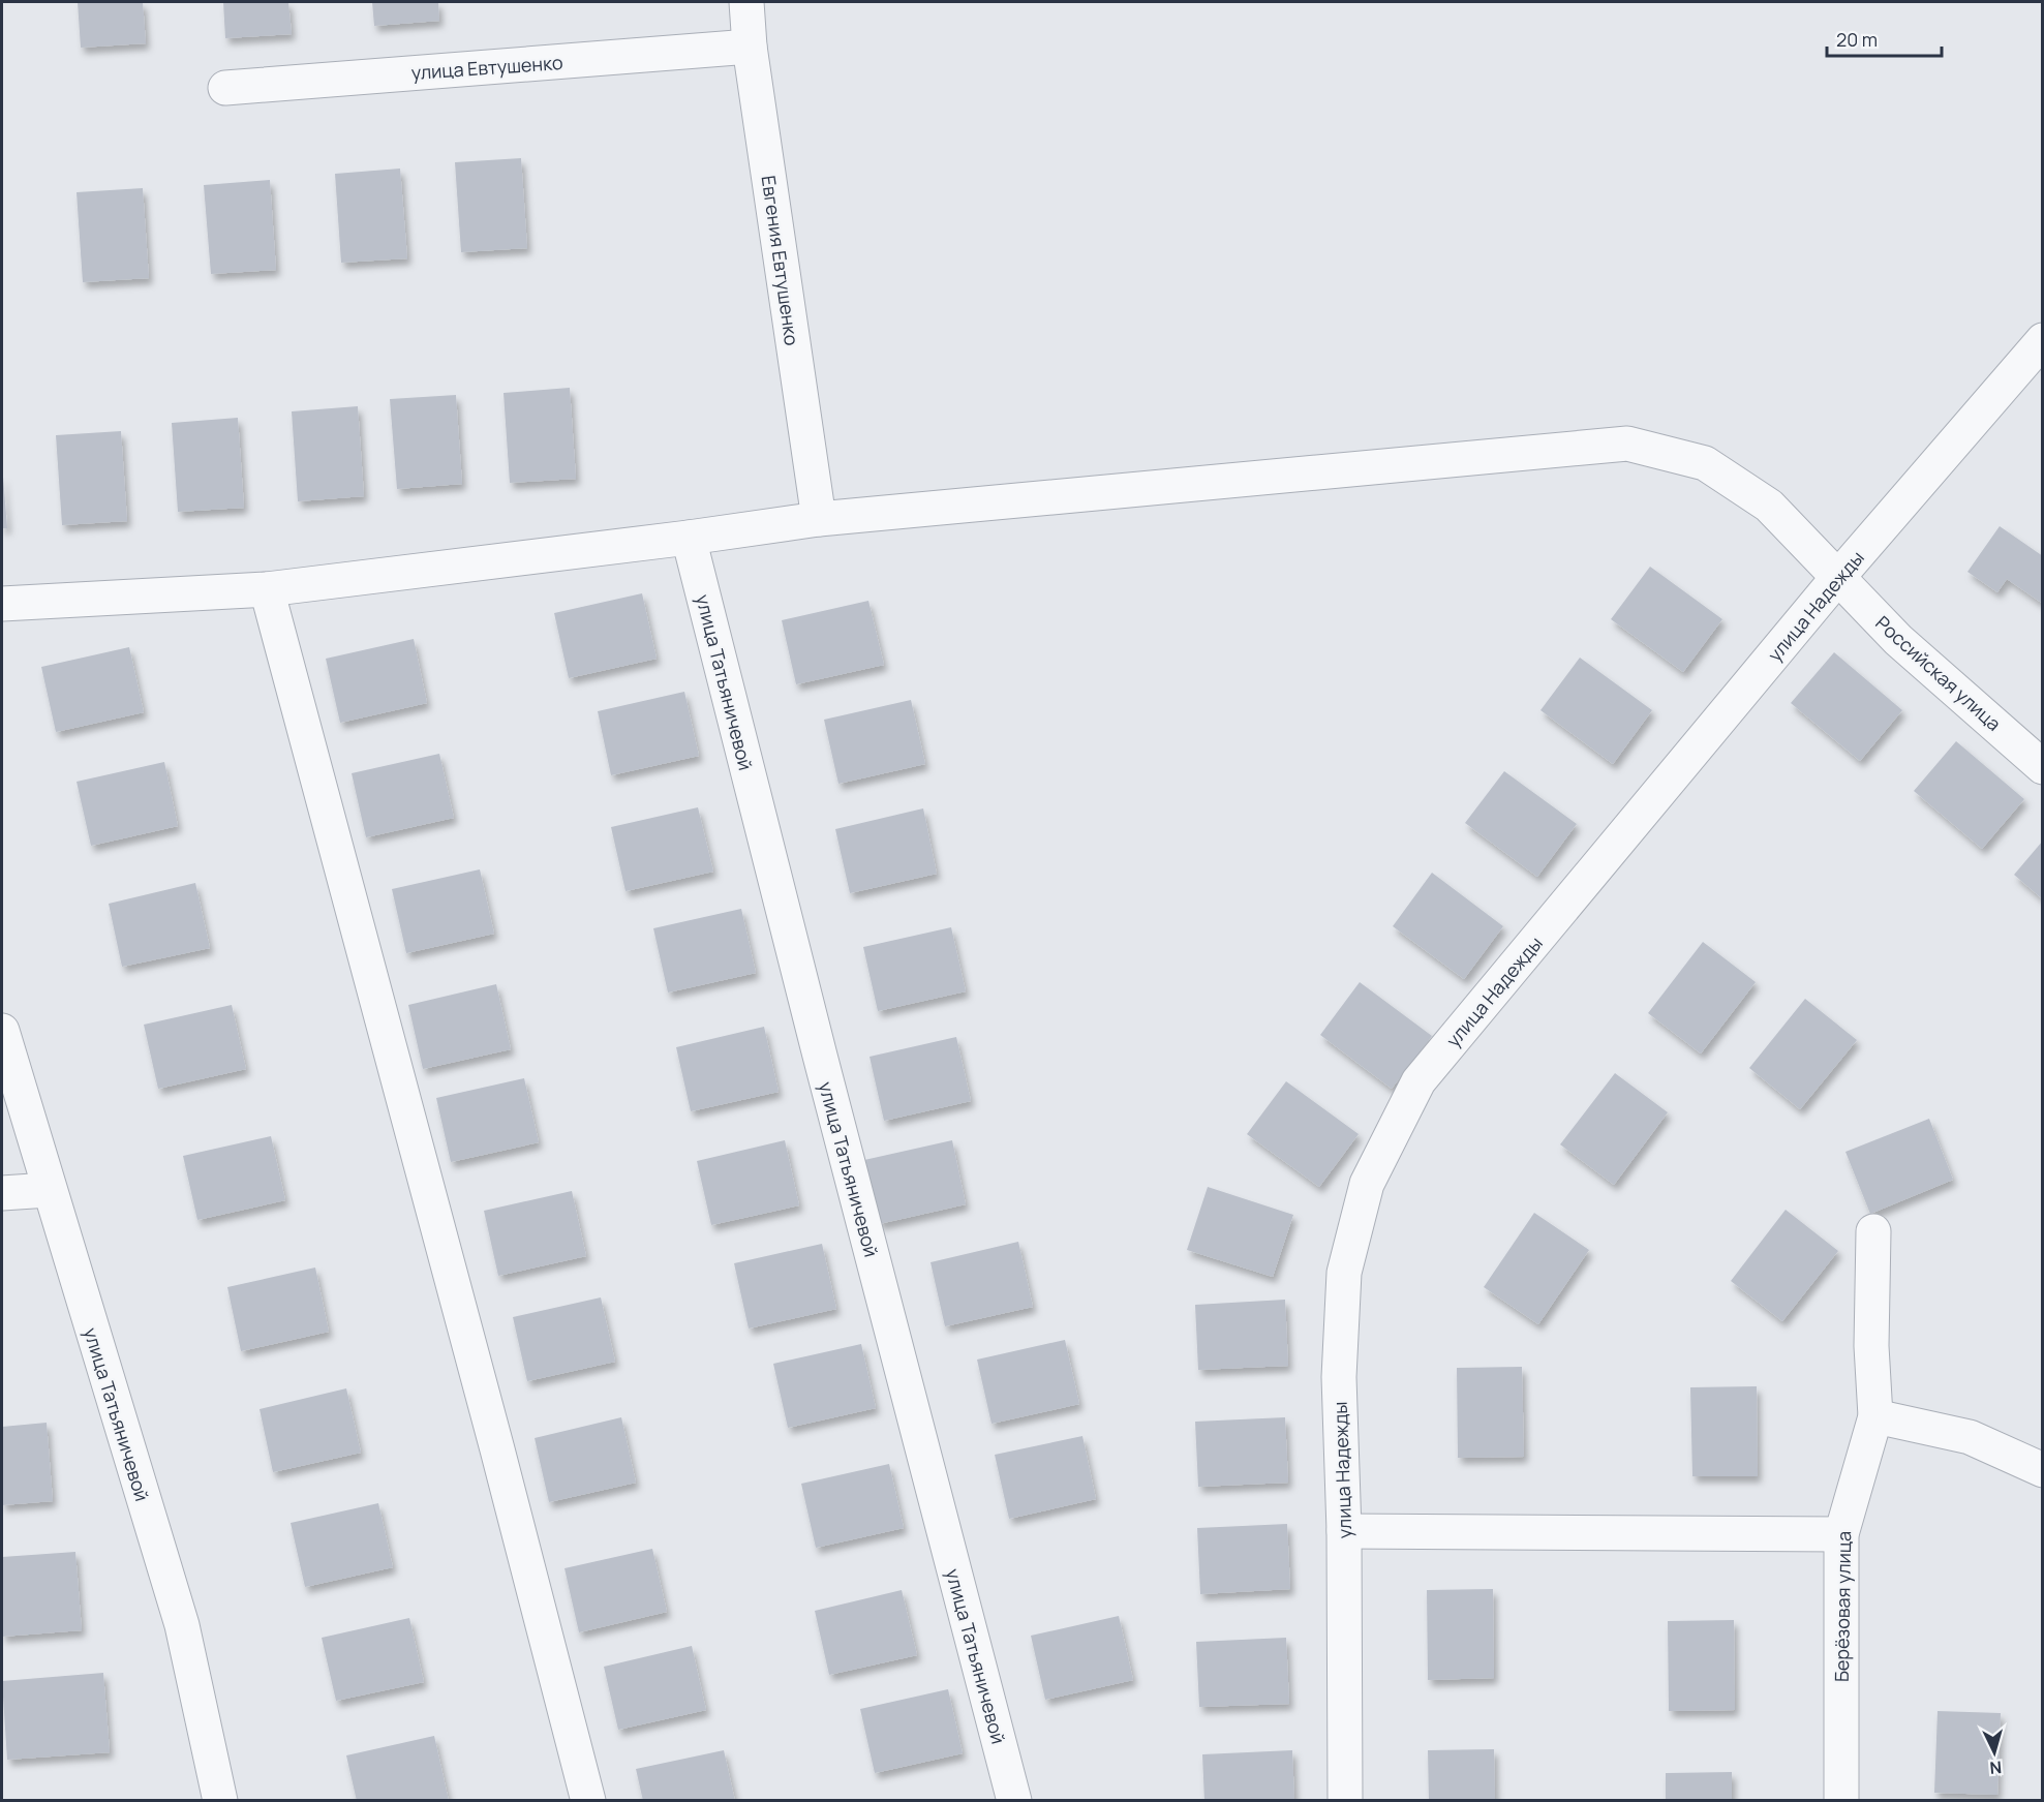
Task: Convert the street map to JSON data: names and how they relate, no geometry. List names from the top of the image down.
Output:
{
  "streets": {
    "street": [
      "улица Евтушенко",
      "Евгения Евтушенко",
      "улица Надежды",
      "Российская улица",
      "улица Татьяничевой",
      "Берёзовая улица"
    ]
  },
  "crossings": [
    ["улица Евтушенко", "Евгения Евтушенко"],
    ["Евгения Евтушенко", "Российская улица"],
    ["улица Надежды", "Российская улица"],
    ["Российская улица", "улица Татьяничевой"]
  ],
  "scale_bar": "20 m",
  "north": "bottom"
}
